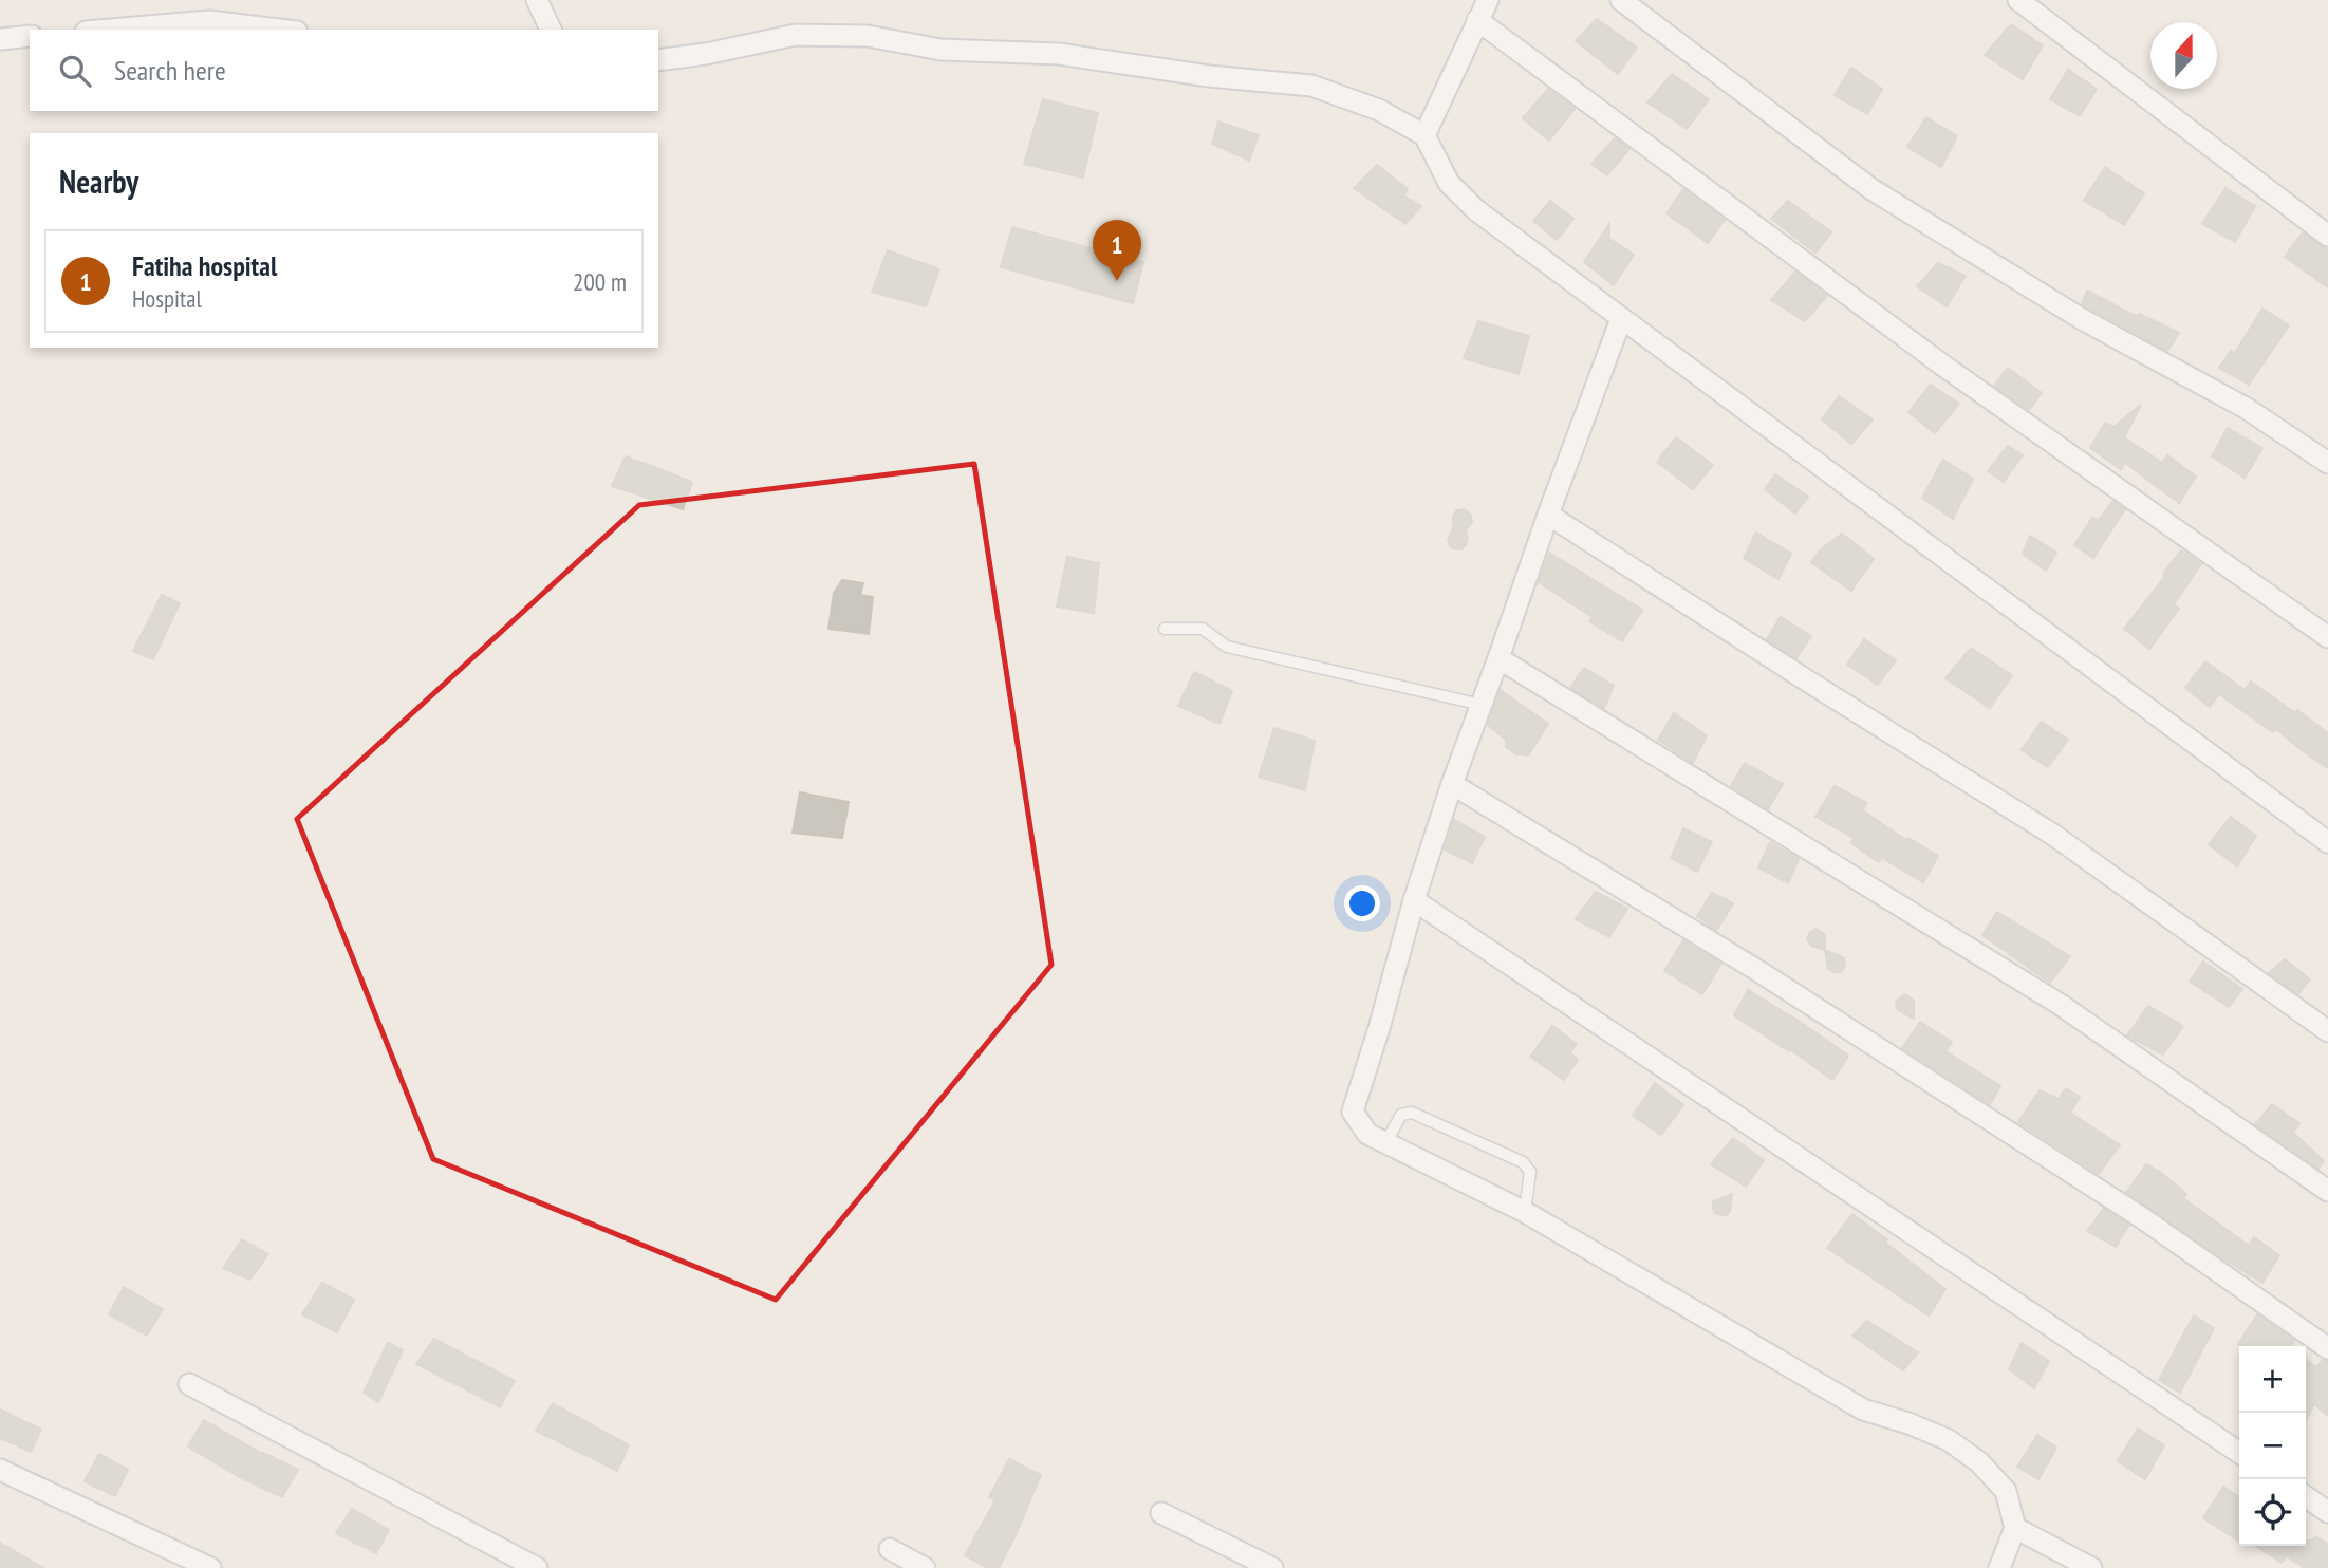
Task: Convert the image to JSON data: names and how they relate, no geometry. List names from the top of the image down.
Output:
{
  "north": "top",
  "page": {
    "search": "Search here",
    "heading": "Nearby",
    "pins": "1",
    "list": [
      {
        "mark": "1",
        "name": "Fatiha hospital",
        "note": "Hospital",
        "value": "200 m"
      }
    ],
    "map_buttons": ["+", "−"]
  }
}
